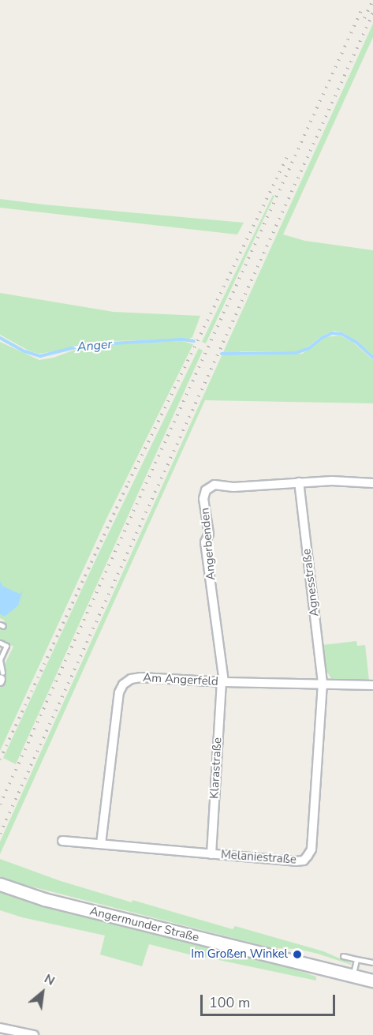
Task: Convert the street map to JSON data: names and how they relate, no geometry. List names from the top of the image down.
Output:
{
  "streets": {
    "main road": ["Angermunder Straße"],
    "street": [
      "Angerbenden",
      "Agnesstraße",
      "Am Angerfeld",
      "Klarastraße",
      "Melaniestraße"
    ]
  },
  "crossings": [
    ["Angerbenden", "Agnesstraße"],
    ["Angerbenden", "Am Angerfeld"],
    ["Angerbenden", "Klarastraße"],
    ["Agnesstraße", "Am Angerfeld"],
    ["Agnesstraße", "Melaniestraße"],
    ["Am Angerfeld", "Klarastraße"],
    ["Am Angerfeld", "Melaniestraße"],
    ["Klarastraße", "Melaniestraße"]
  ],
  "water": ["Anger"],
  "places": ["Im Großen Winkel"],
  "scale_bar": "100 m",
  "north": "top right"
}
